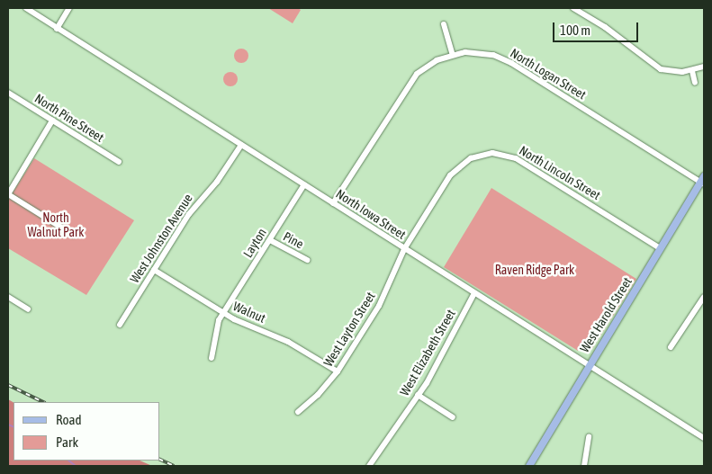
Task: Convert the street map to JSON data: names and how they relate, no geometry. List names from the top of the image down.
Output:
{
  "streets": {
    "main road": ["West Harold Street"],
    "street": [
      "North Logan Street",
      "North Pine Street",
      "North Lincoln Street",
      "North Iowa Street",
      "West Johnston Avenue",
      "Pine",
      "Layton",
      "Walnut",
      "West Layton Street",
      "West Elizabeth Street"
    ]
  },
  "crossings": [
    ["North Logan Street", "North Iowa Street"],
    ["North Logan Street", "West Harold Street"],
    ["North Lincoln Street", "North Iowa Street"],
    ["North Lincoln Street", "West Harold Street"],
    ["North Lincoln Street", "West Layton Street"],
    ["North Iowa Street", "West Johnston Avenue"],
    ["North Iowa Street", "Layton"],
    ["North Iowa Street", "West Harold Street"],
    ["North Iowa Street", "West Layton Street"],
    ["North Iowa Street", "West Elizabeth Street"],
    ["West Johnston Avenue", "Walnut"],
    ["Pine", "Layton"],
    ["Layton", "Walnut"],
    ["Walnut", "West Layton Street"]
  ],
  "parks": ["North Walnut Park", "Raven Ridge Park"],
  "legend": ["Road", "Park"],
  "scale_bar": "100 m"
}
